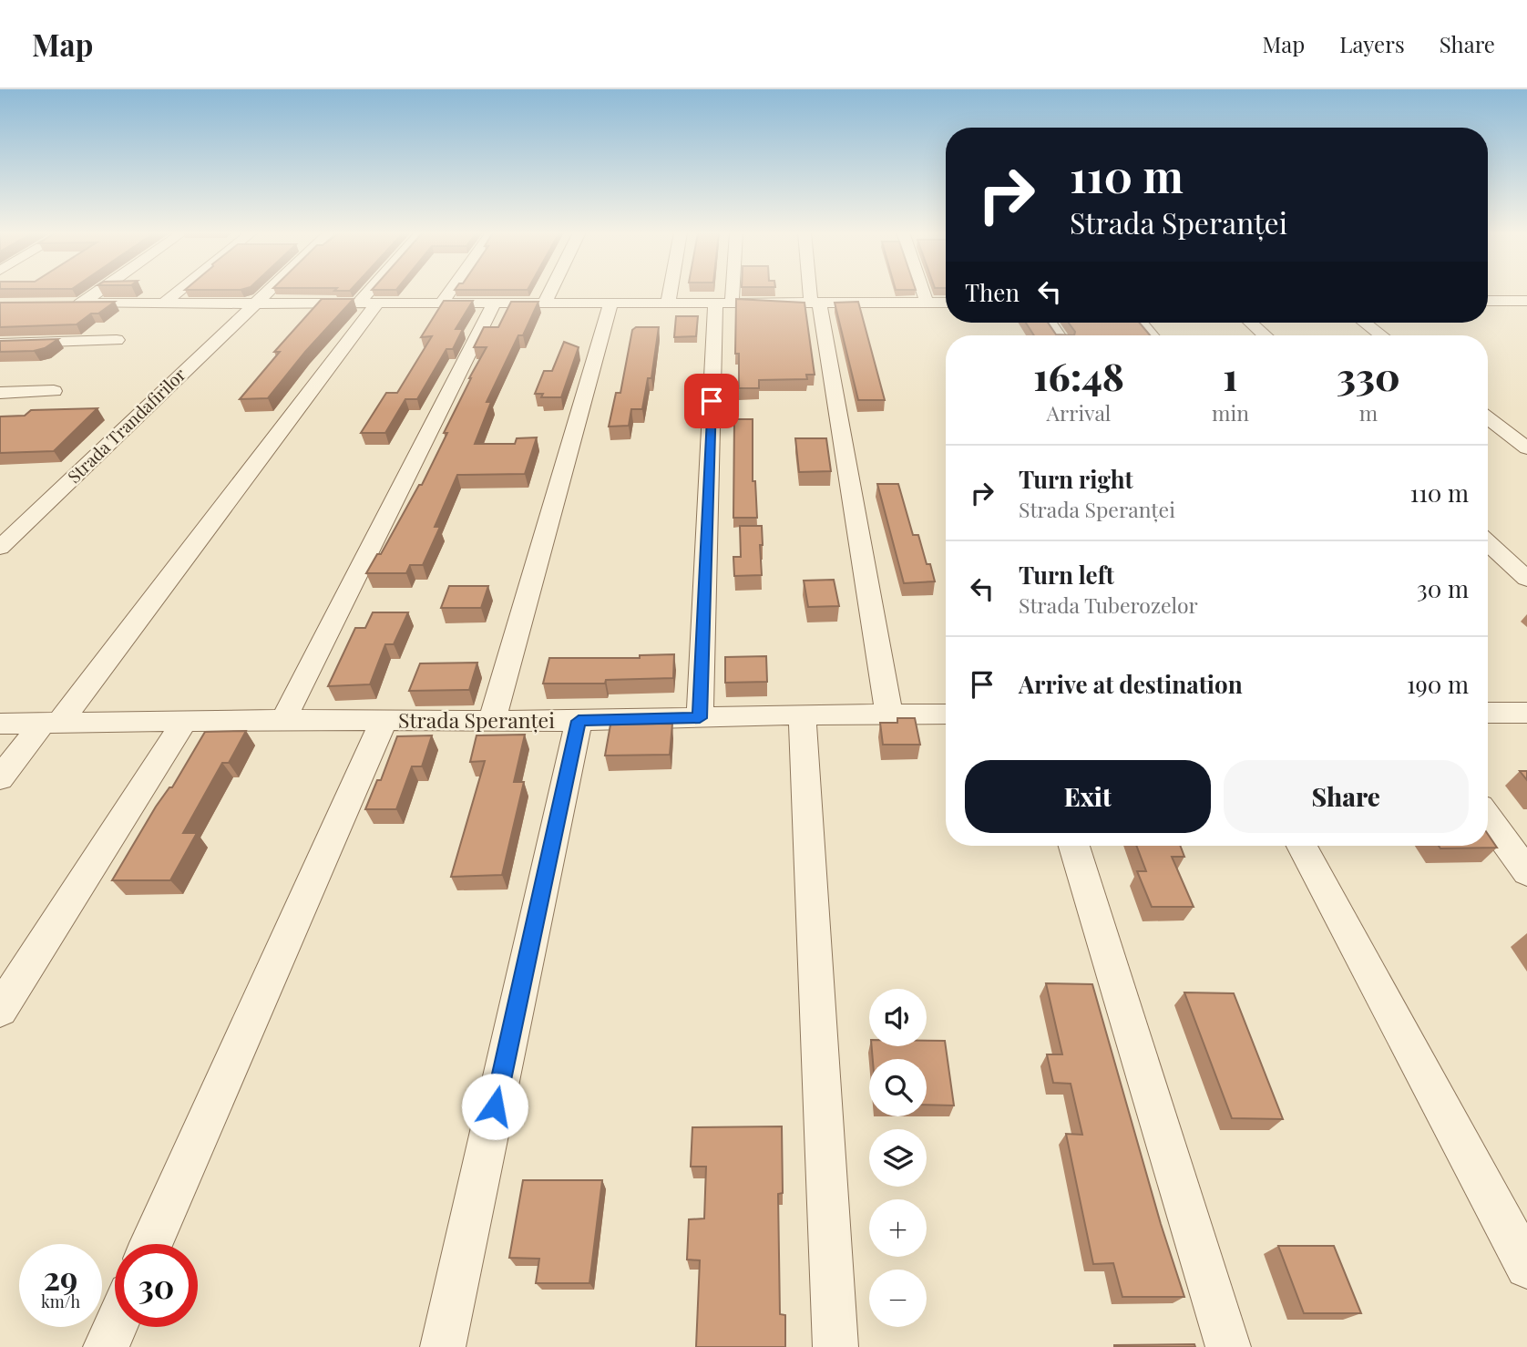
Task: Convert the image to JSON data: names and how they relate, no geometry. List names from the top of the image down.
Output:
{
  "streets": {
    "street": ["Strada Trandafirilor", "Strada Speranței"]
  },
  "page": {
    "header": "Map",
    "nav": ["Map", "Layers", "Share"],
    "turn": ["110 m", "Strada Speranței"],
    "then": "Then",
    "eta": [
      "16:48",
      "Arrival",
      "1",
      "min",
      "330",
      "m"
    ],
    "list": [
      {
        "name": "Turn right",
        "note": "Strada Speranței",
        "value": "110 m"
      },
      {
        "name": "Turn left",
        "note": "Strada Tuberozelor",
        "value": "30 m"
      },
      {
        "name": "Arrive at destination",
        "value": "190 m"
      }
    ],
    "buttons": ["Exit", "Share"],
    "map_buttons": ["+", "−"],
    "speed": "29 km/h",
    "limit": "30"
  }
}
